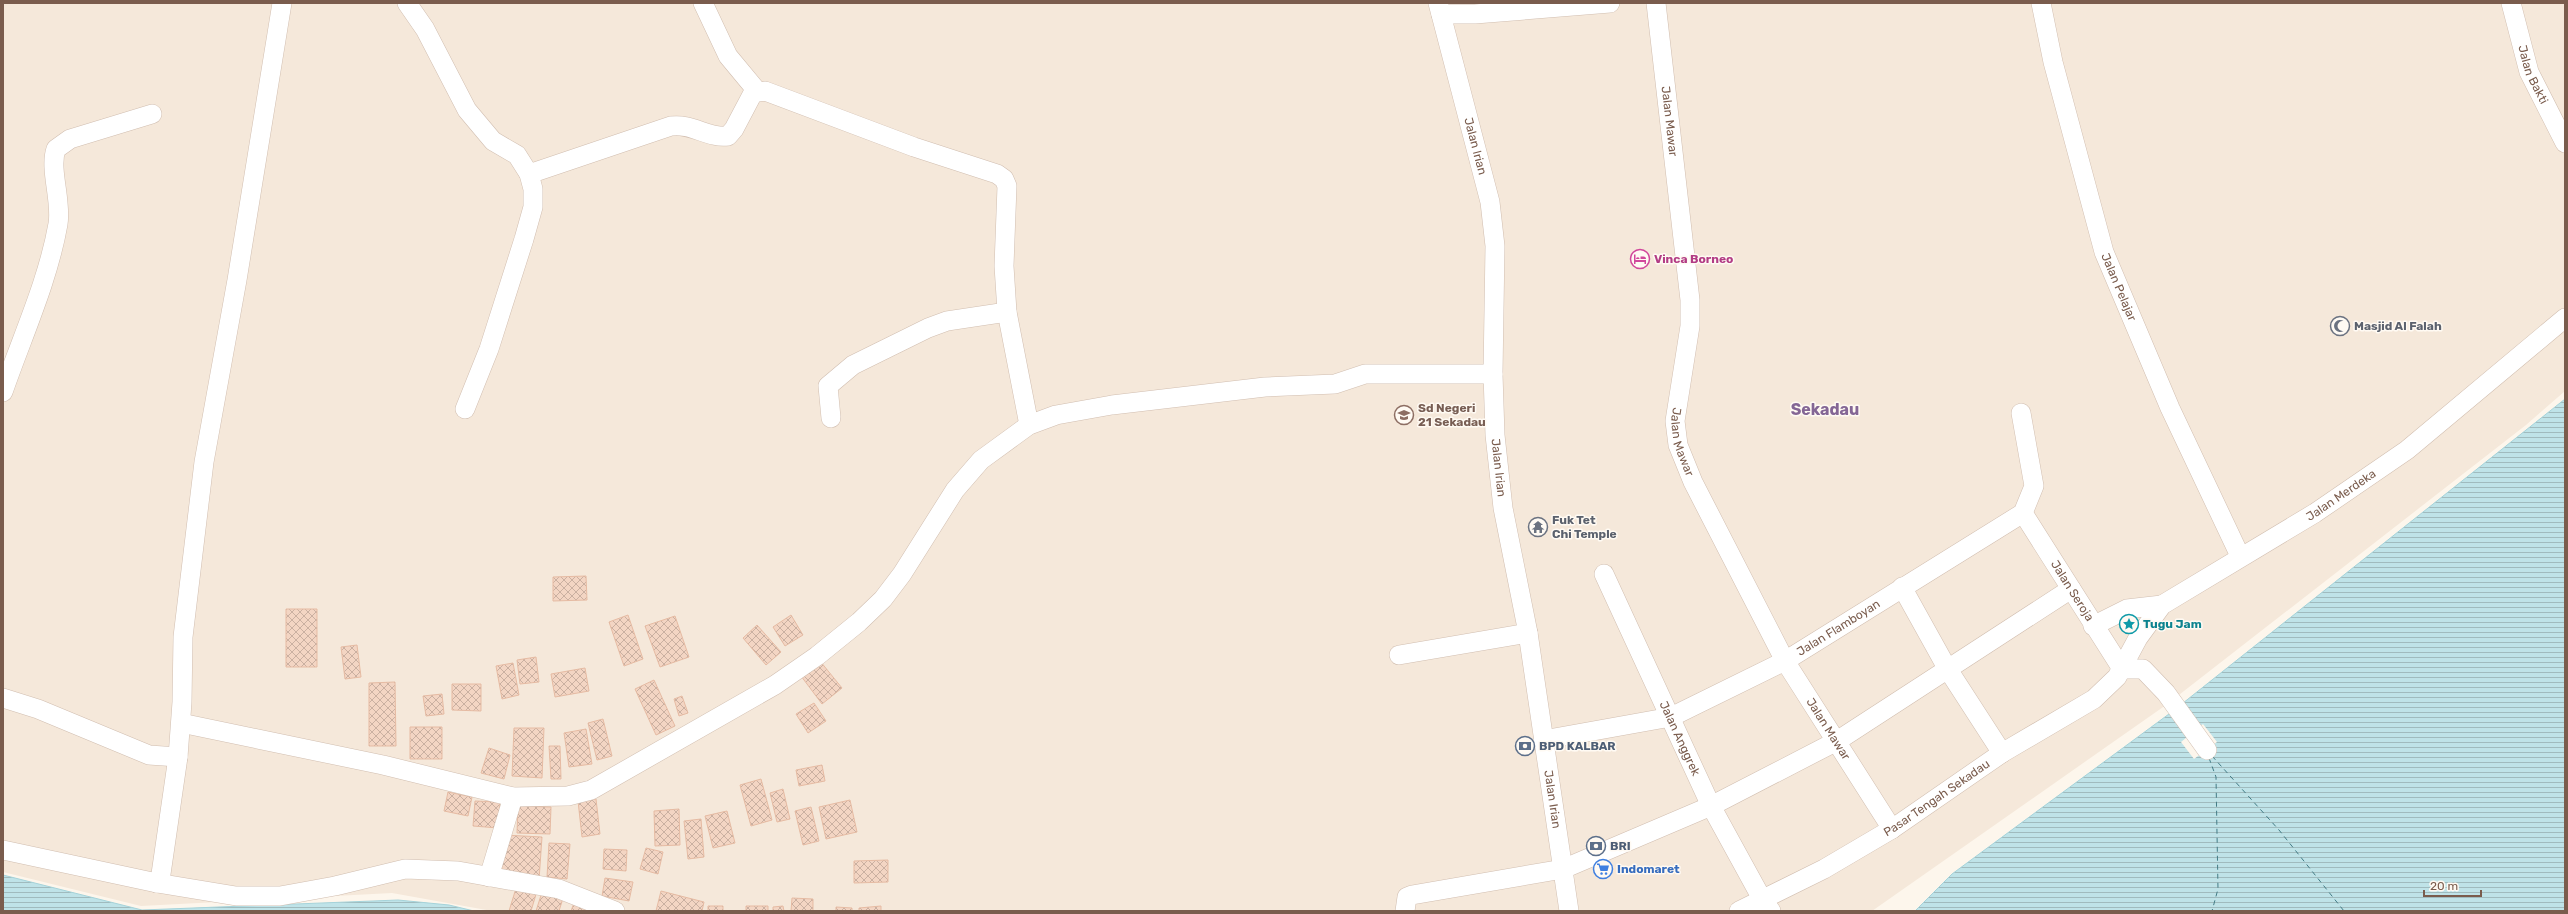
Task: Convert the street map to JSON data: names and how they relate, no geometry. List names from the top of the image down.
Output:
{
  "streets": {
    "street": [
      "Jalan Bakti",
      "Jalan Mawar",
      "Jalan Irian",
      "Jalan Pelajar",
      "Jalan Merdeka",
      "Jalan Seroja",
      "Jalan Flamboyan",
      "Jalan Anggrek",
      "Pasar Tengah Sekadau"
    ]
  },
  "crossings": [
    ["Jalan Mawar", "Jalan Flamboyan"],
    ["Jalan Mawar", "Pasar Tengah Sekadau"],
    ["Jalan Irian", "Jalan Flamboyan"],
    ["Jalan Pelajar", "Jalan Merdeka"],
    ["Jalan Merdeka", "Jalan Seroja"],
    ["Jalan Merdeka", "Pasar Tengah Sekadau"],
    ["Jalan Seroja", "Jalan Flamboyan"],
    ["Jalan Seroja", "Pasar Tengah Sekadau"],
    ["Jalan Flamboyan", "Jalan Anggrek"],
    ["Jalan Anggrek", "Pasar Tengah Sekadau"]
  ],
  "districts": ["Sekadau"],
  "places": {
    "hotel": ["Vinca Borneo"],
    "mosque": ["Masjid Al Falah"],
    "school or university": ["Sd Negeri 21 Sekadau"],
    "temple": ["Fuk Tet Chi Temple"],
    "place": ["Tugu Jam"],
    "bank": ["BPD KALBAR", "BRI"],
    "supermarket": ["Indomaret"]
  },
  "scale_bar": "20 m"
}
